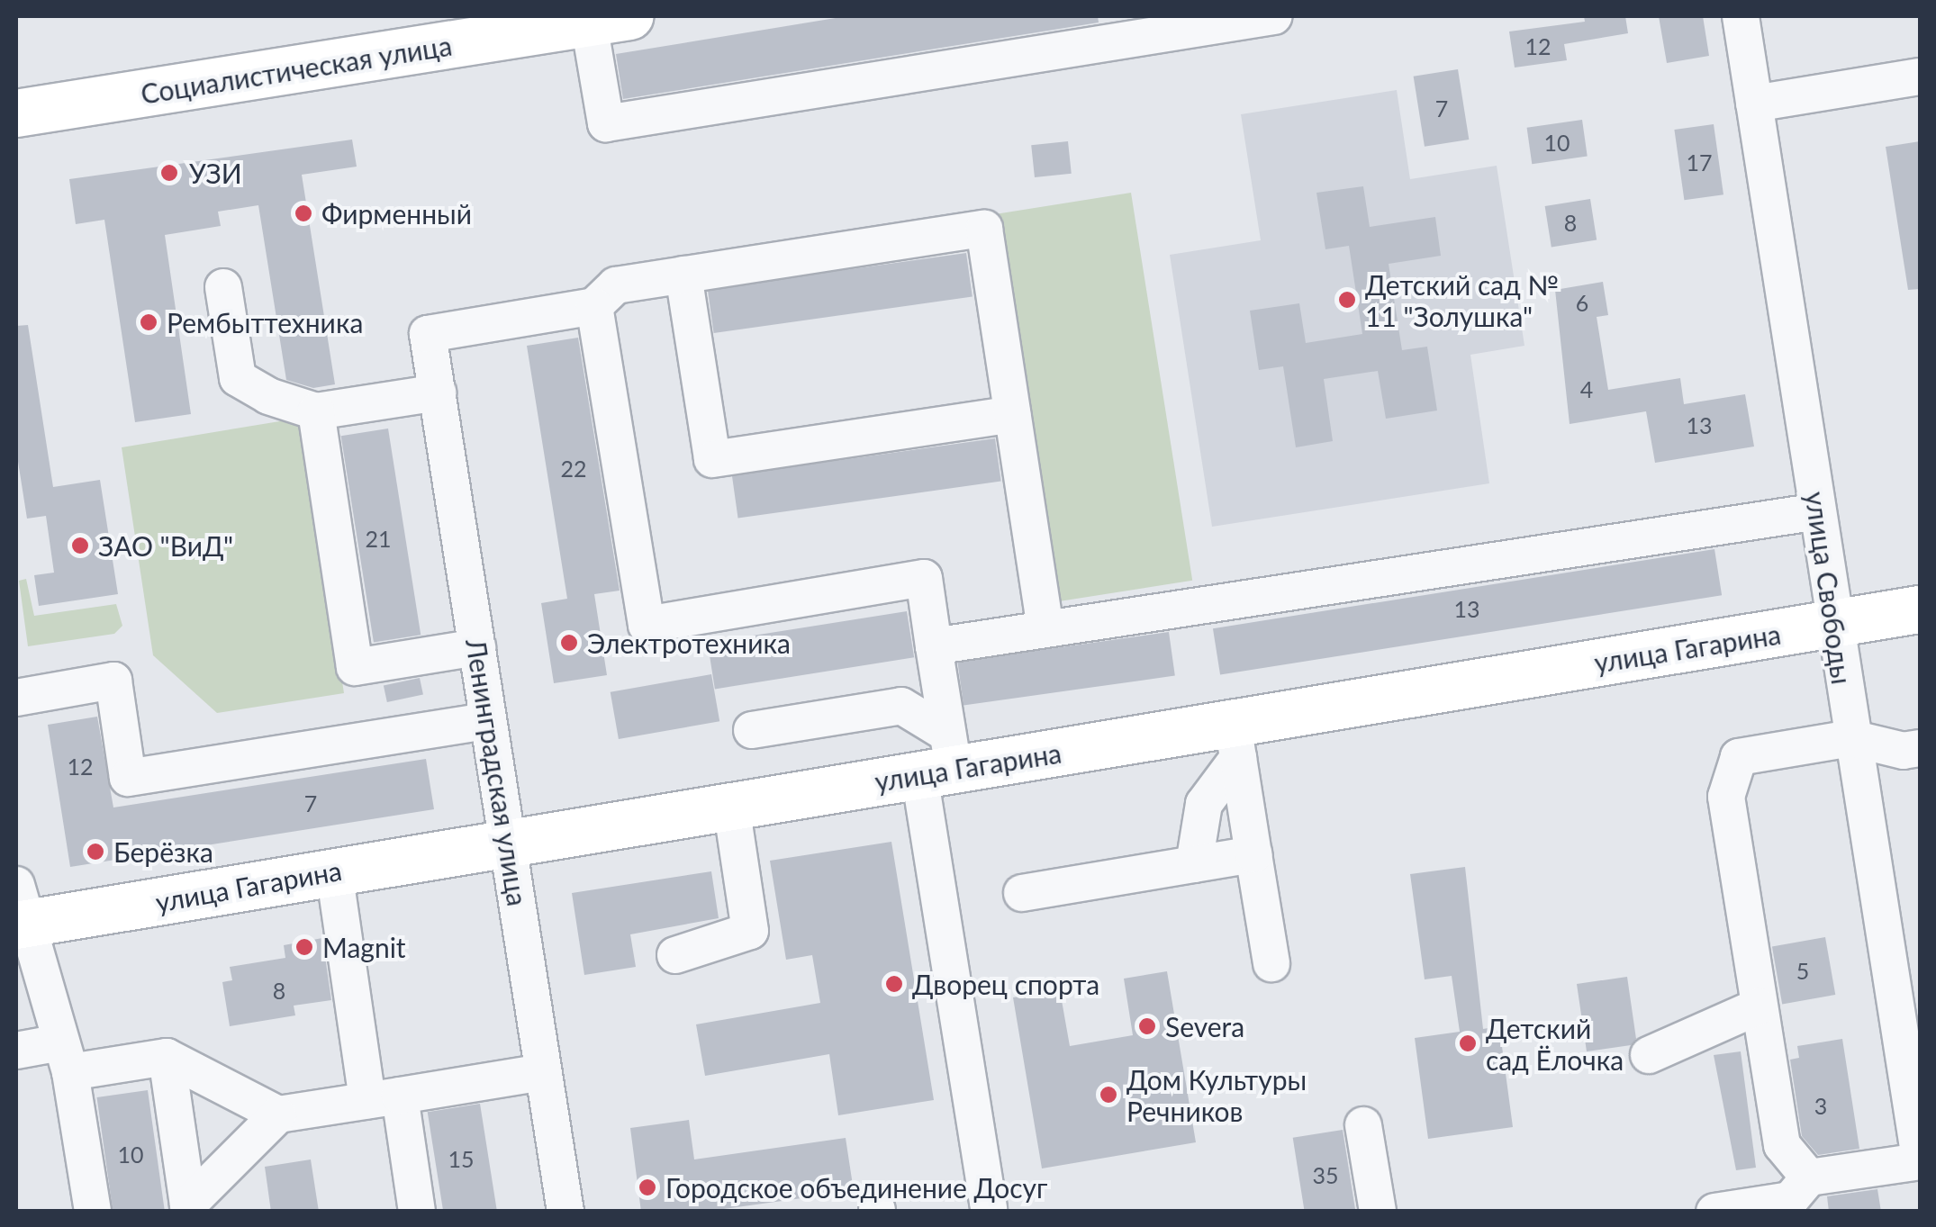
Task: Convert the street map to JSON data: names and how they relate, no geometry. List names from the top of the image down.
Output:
{
  "streets": {
    "main road": ["Социалистическая улица", "улица Гагарина"],
    "street": ["улица Свободы", "Ленинградская улица"]
  },
  "crossings": [
    ["улица Свободы", "улица Гагарина"],
    ["улица Гагарина", "Ленинградская улица"]
  ],
  "places": [
    "УЗИ",
    "Фирменный",
    "Детский сад № 11 \"Золушка\"",
    "Рембыттехника",
    "ЗАО \"ВиД\"",
    "Электротехника",
    "Берёзка",
    "Magnit",
    "Дворец спорта",
    "Severa",
    "Детский сад Ёлочка",
    "Дом Культуры Речников",
    "Городское объединение Досуг"
  ],
  "house_numbers": [
    "12",
    "7",
    "10",
    "17",
    "8",
    "6",
    "4",
    "13",
    "22",
    "21",
    "13",
    "12",
    "7",
    "5",
    "8",
    "3",
    "10",
    "15",
    "35"
  ]
}
